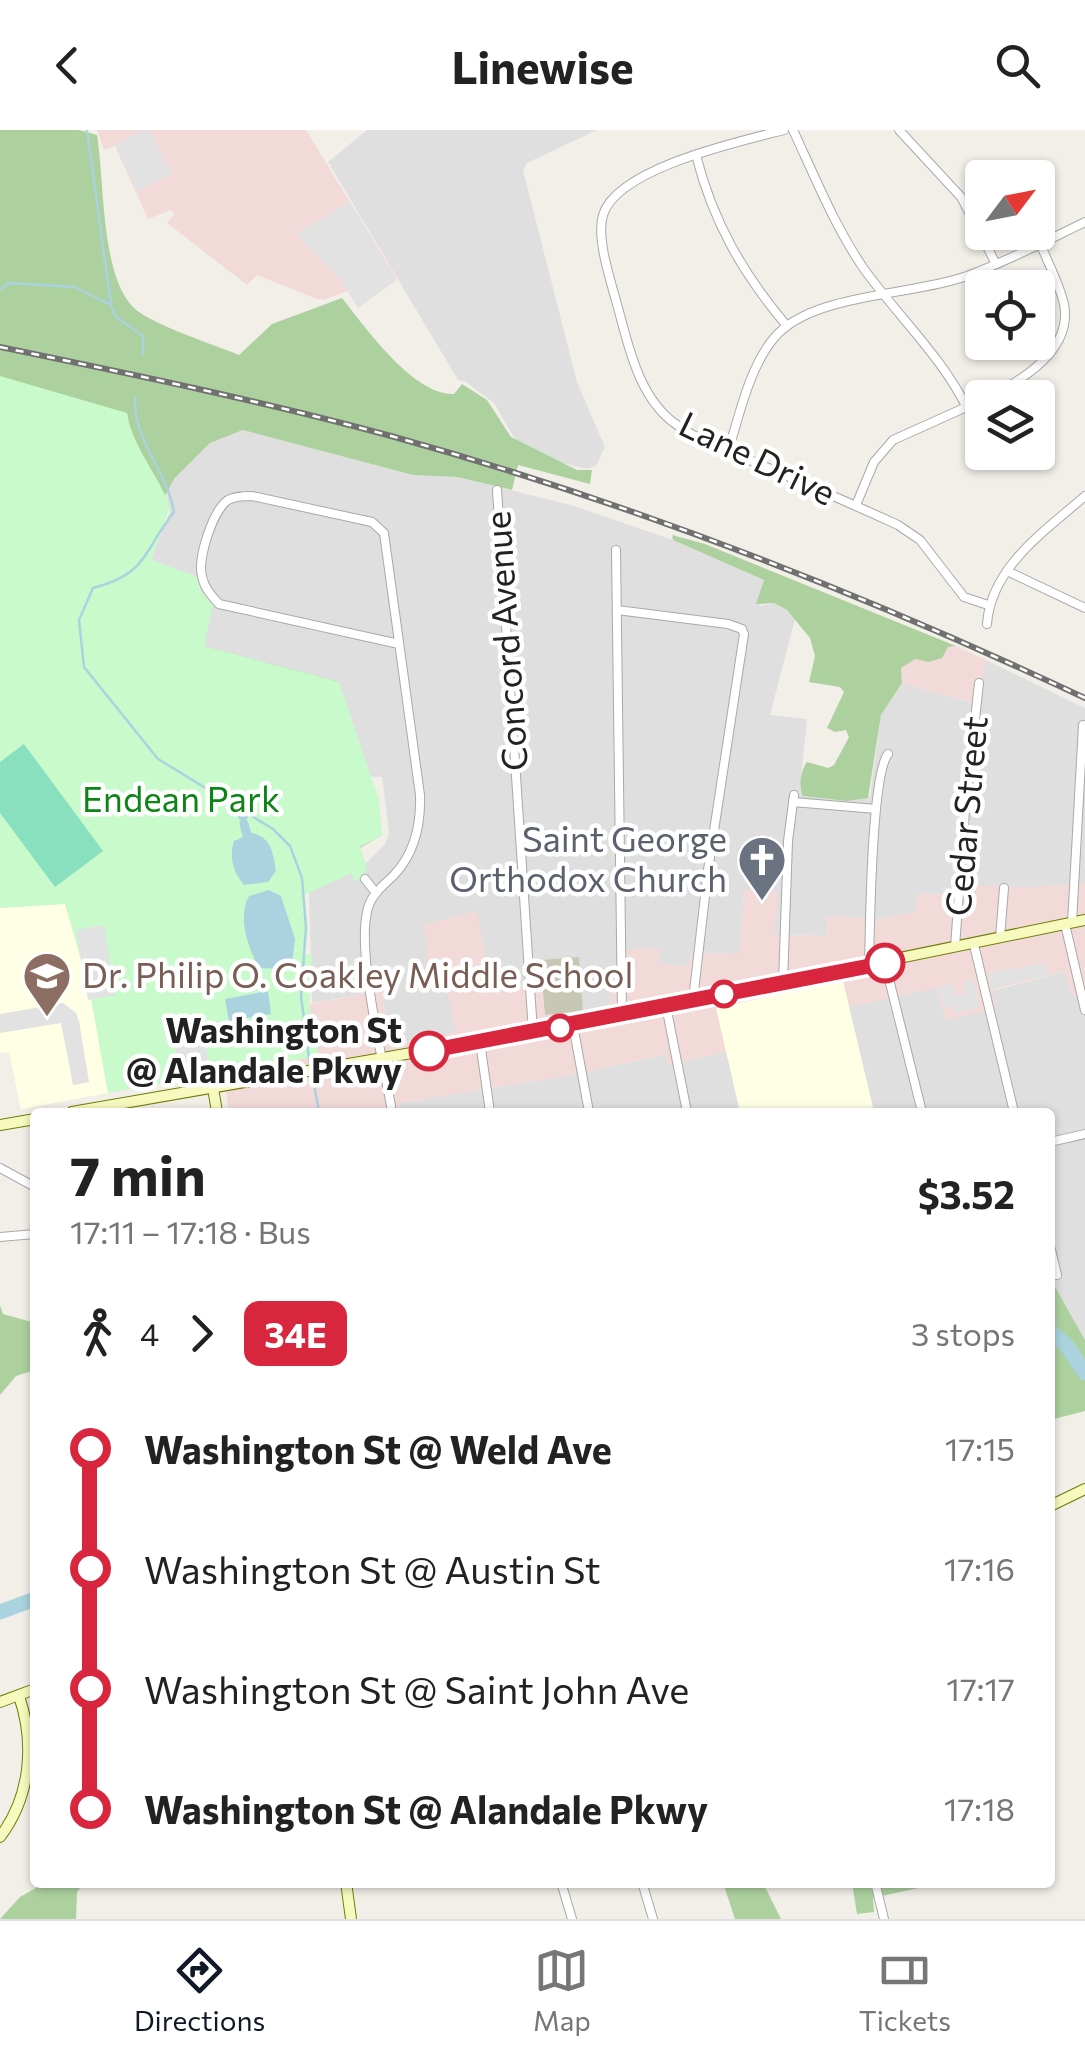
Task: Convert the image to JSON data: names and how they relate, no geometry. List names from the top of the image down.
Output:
{
  "streets": {
    "street": ["Lane Drive", "Concord Avenue", "Cedar Street"]
  },
  "parks": ["Endean Park"],
  "places": {
    "church": ["Saint George Orthodox Church"],
    "school or university": ["Dr. Philip O. Coakley Middle School"],
    "other": ["Washington St @ Alandale Pkwy"]
  },
  "lines": ["bus line 34E"],
  "north": "top right",
  "page": {
    "header": "Linewise",
    "heading": ["7 min", "17:11 – 17:18 · Bus", "$3.52"],
    "legs": ["4", "34E", "3 stops"],
    "list": [
      {
        "name": "Washington St @ Weld Ave",
        "value": "17:15"
      },
      {
        "name": "Washington St @ Austin St",
        "value": "17:16"
      },
      {
        "name": "Washington St @ Saint John Ave",
        "value": "17:17"
      },
      {
        "name": "Washington St @ Alandale Pkwy",
        "value": "17:18"
      }
    ],
    "tabs": ["Directions", "Map", "Tickets"]
  }
}
